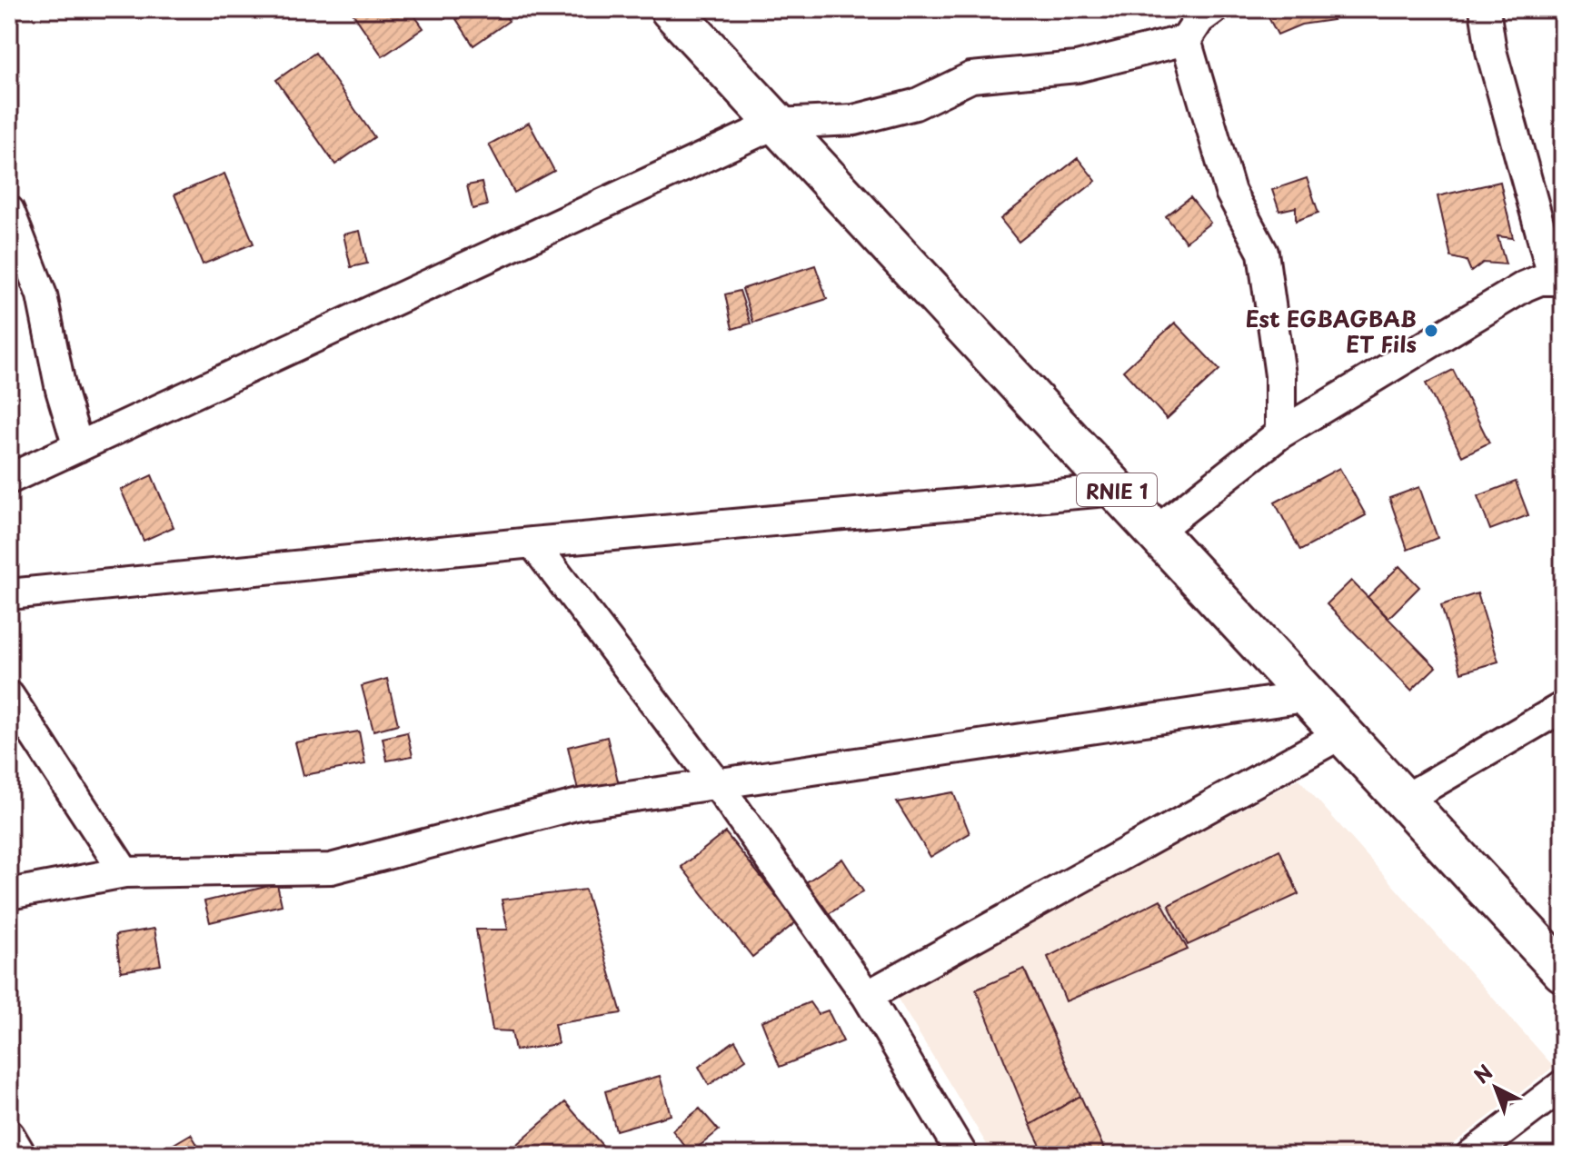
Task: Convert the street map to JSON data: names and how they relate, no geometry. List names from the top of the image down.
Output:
{
  "streets": {
    "highway": ["RNIE 1"]
  },
  "places": ["Est EGBAGBAB ET Fils"],
  "north": "top left"
}
